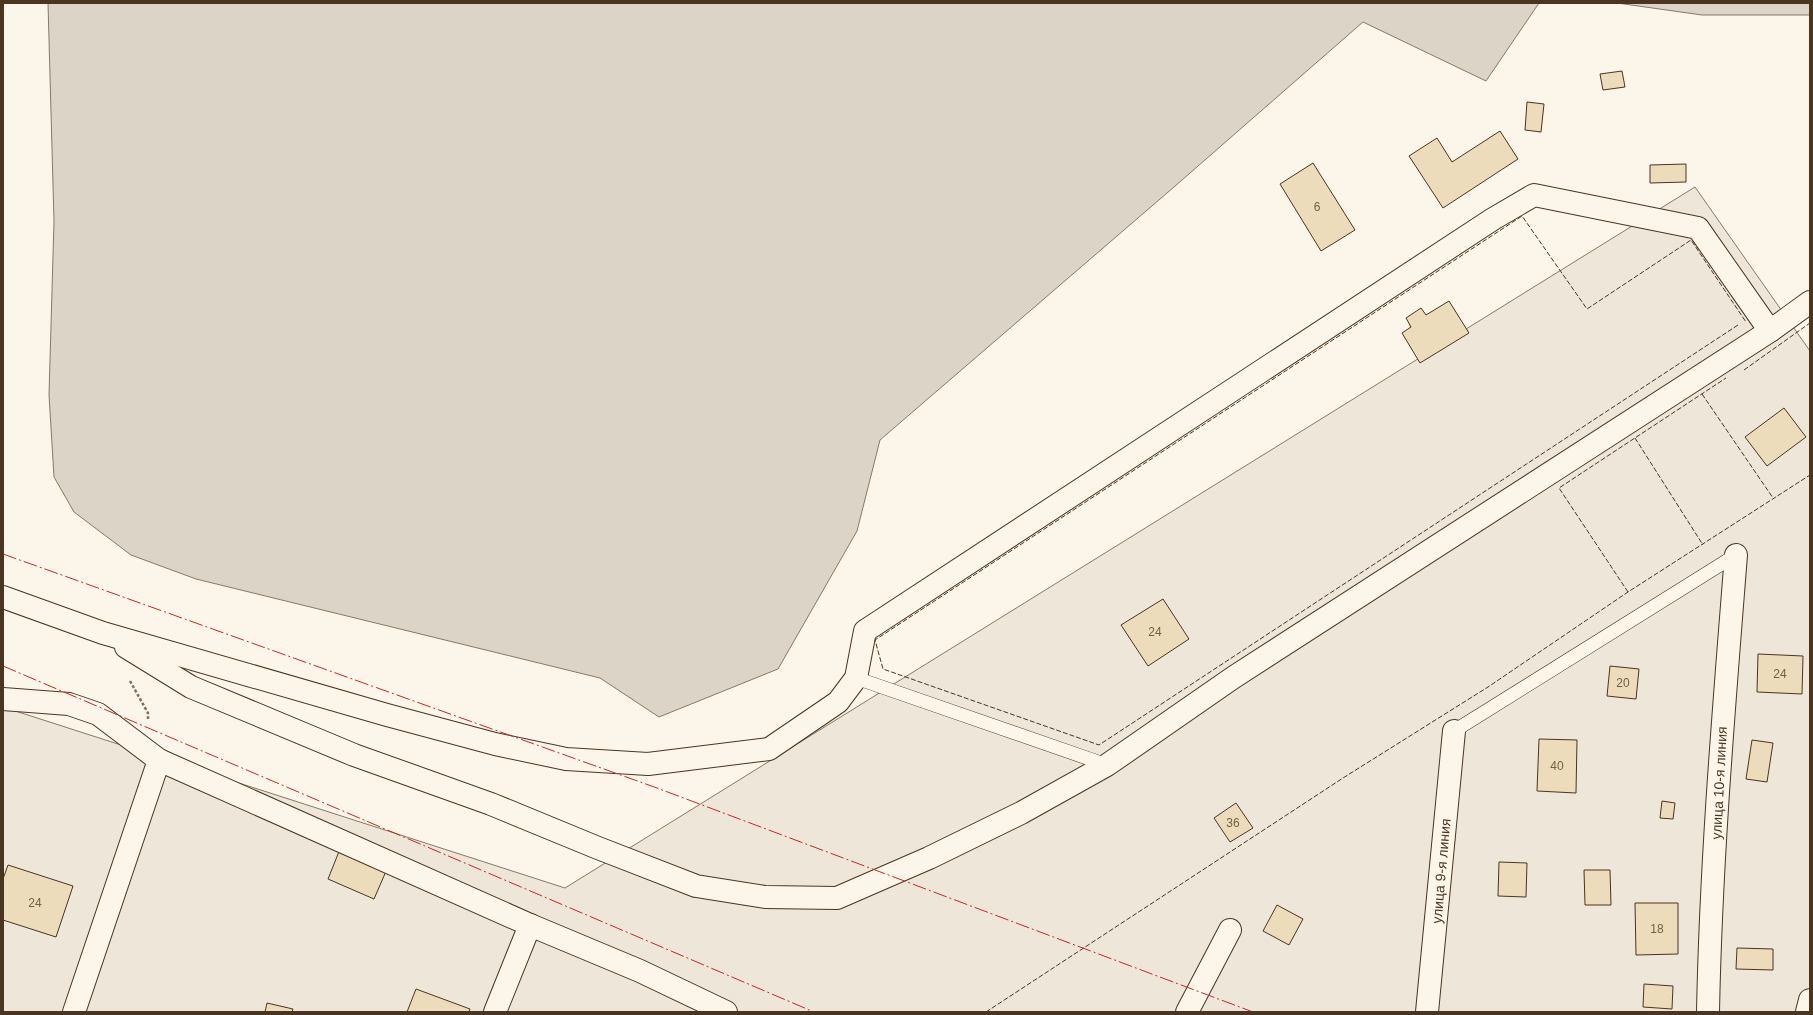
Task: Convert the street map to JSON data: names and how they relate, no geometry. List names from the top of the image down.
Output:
{
  "streets": {
    "street": ["улица 10-я линия", "улица 9-я линия"]
  },
  "house_numbers": [
    "6",
    "24",
    "24",
    "20",
    "40",
    "36",
    "24",
    "18"
  ]
}
